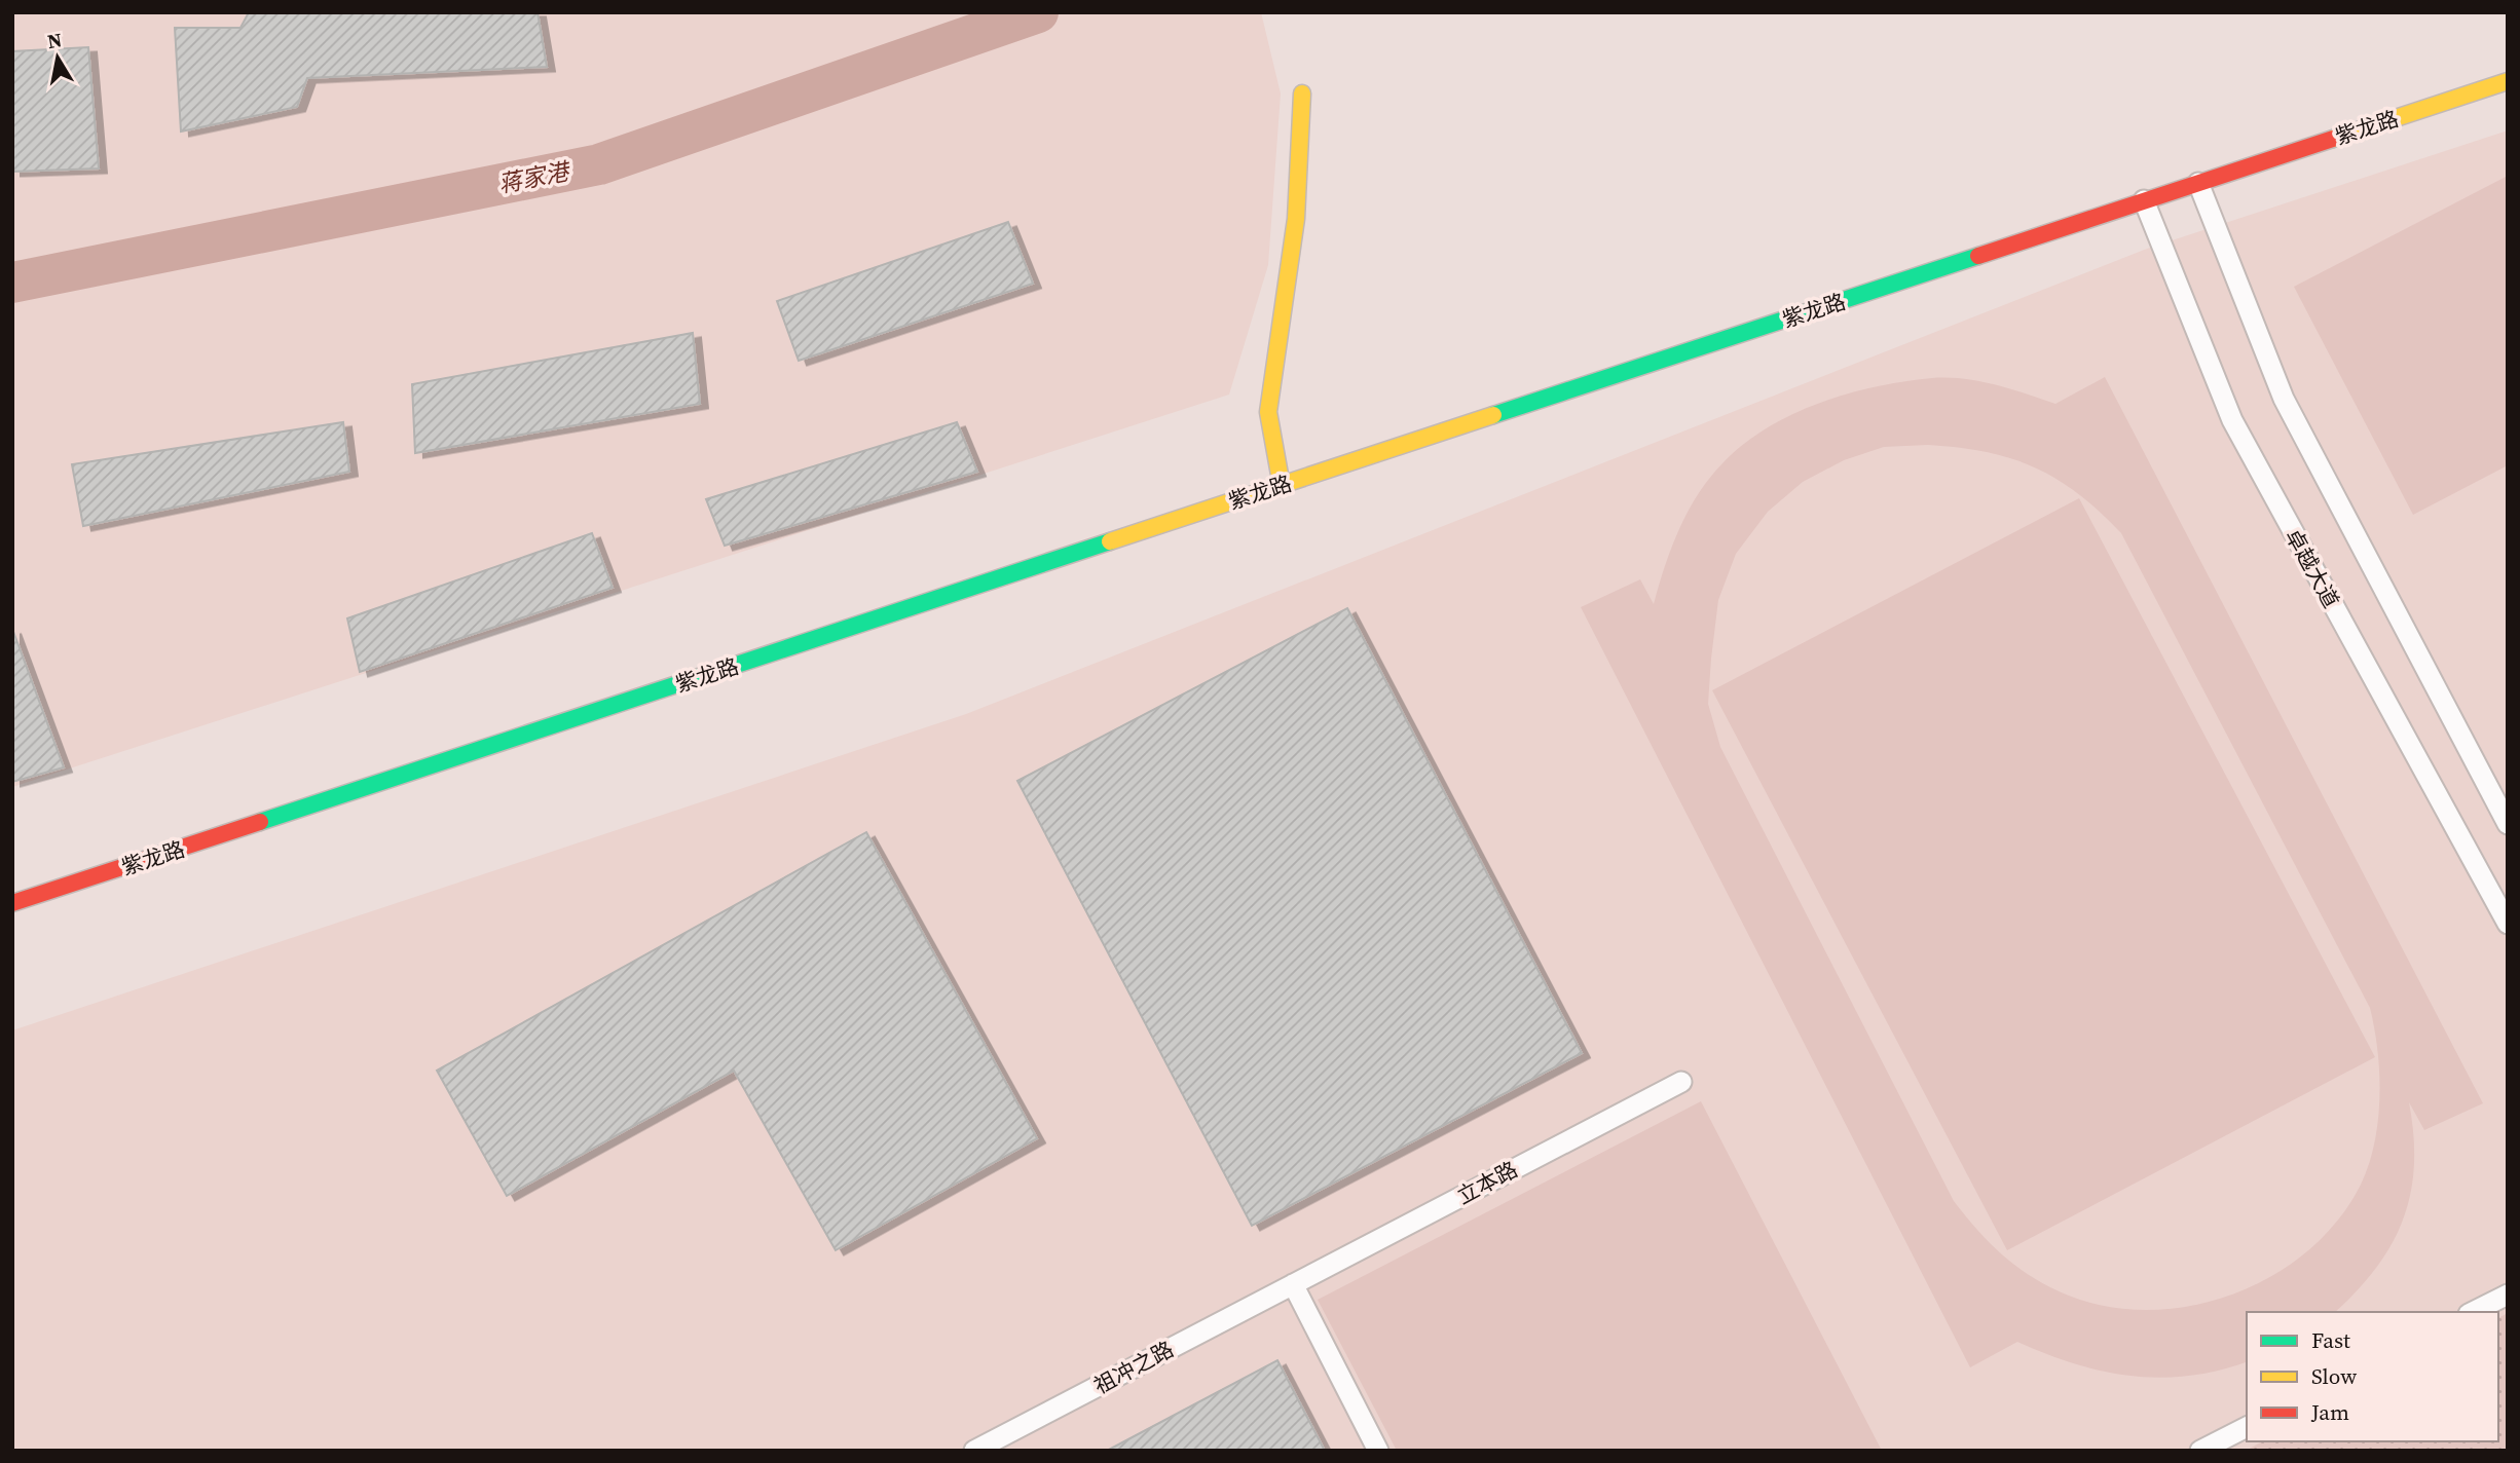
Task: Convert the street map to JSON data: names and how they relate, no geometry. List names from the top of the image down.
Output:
{
  "streets": {
    "street": ["紫龙路"],
    "lane": ["卓越大道", "立本路", "祖冲之路"]
  },
  "crossings": [
    ["紫龙路", "卓越大道"],
    ["立本路", "祖冲之路"]
  ],
  "water": ["蒋家港"],
  "legend": ["Fast", "Slow", "Jam"],
  "north": "top"
}
